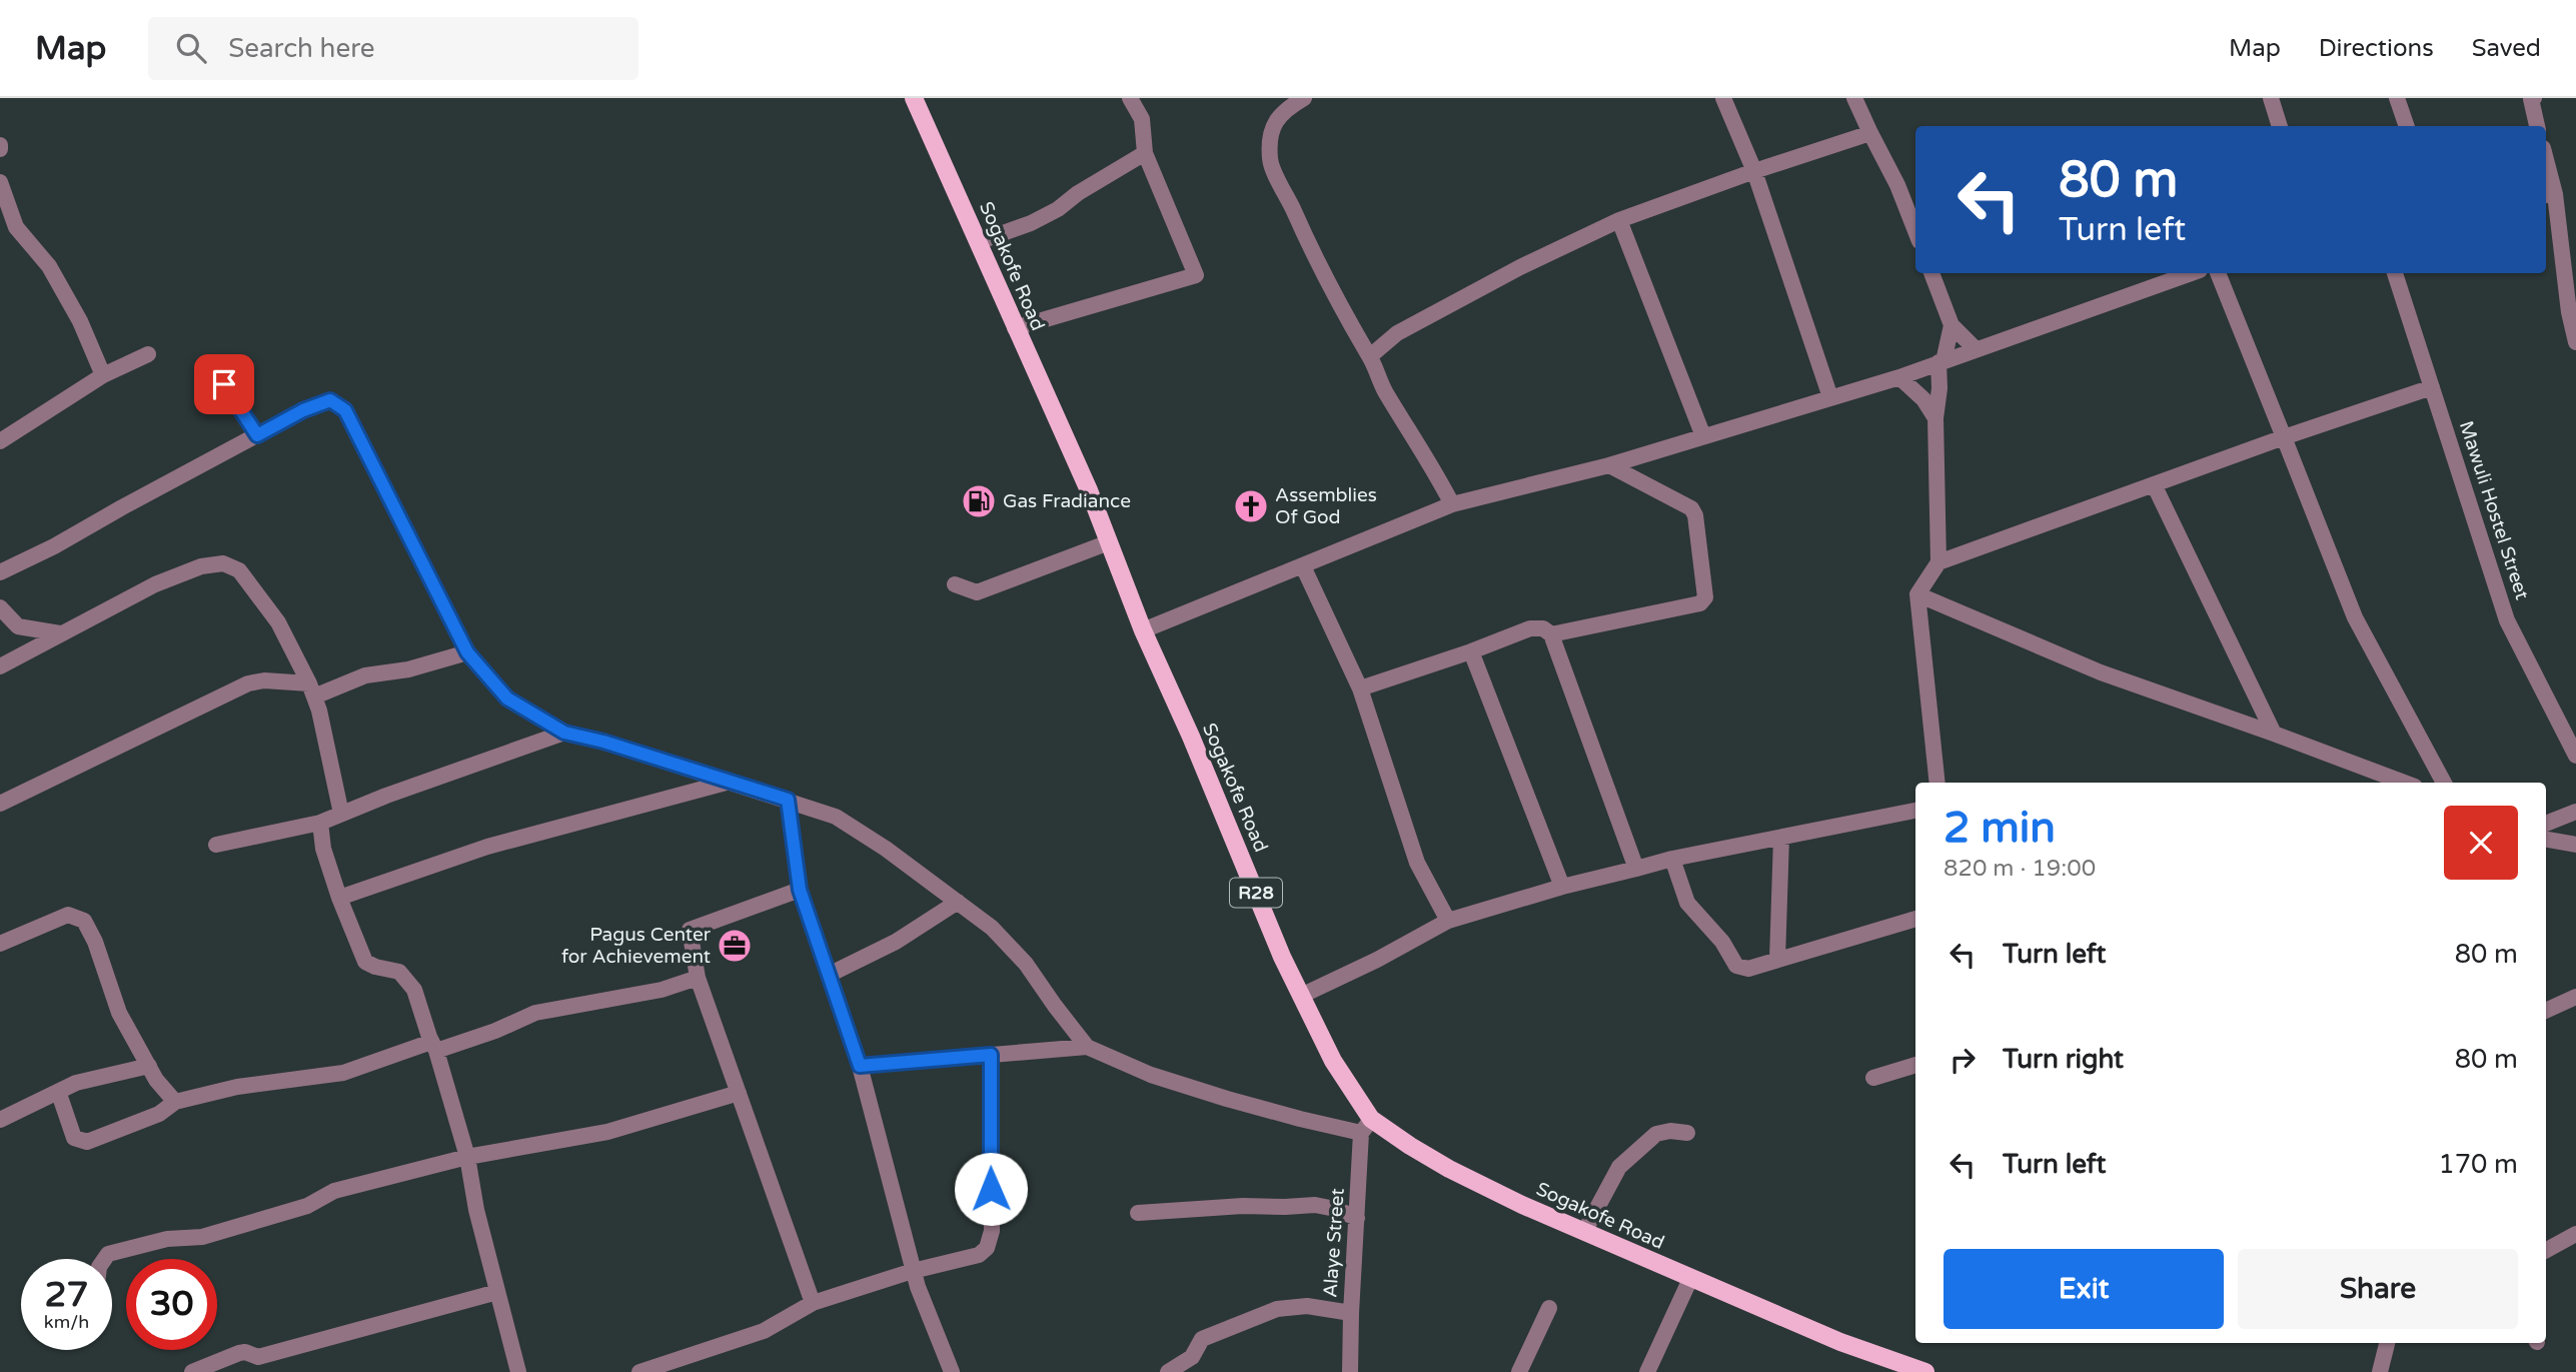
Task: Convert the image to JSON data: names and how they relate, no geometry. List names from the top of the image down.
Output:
{
  "streets": {
    "main road": ["Sogakofe Road", "R28"],
    "street": ["Mawuli Hostel Street", "Alaye Street"]
  },
  "crossings": [
    ["Sogakofe Road", "Alaye Street"]
  ],
  "places": {
    "fuel station": ["Gas Fradiance"],
    "church": ["Assemblies Of God"],
    "office": ["Pagus Center for Achievement"]
  },
  "page": {
    "header": "Map",
    "search": "Search here",
    "nav": ["Map", "Directions", "Saved"],
    "turn": ["80 m", "Turn left"],
    "heading": ["2 min", "820 m · 19:00"],
    "list": [
      {
        "name": "Turn left",
        "value": "80 m"
      },
      {
        "name": "Turn right",
        "value": "80 m"
      },
      {
        "name": "Turn left",
        "value": "170 m"
      }
    ],
    "buttons": ["Exit", "Share"],
    "speed": "27 km/h",
    "limit": "30"
  }
}
